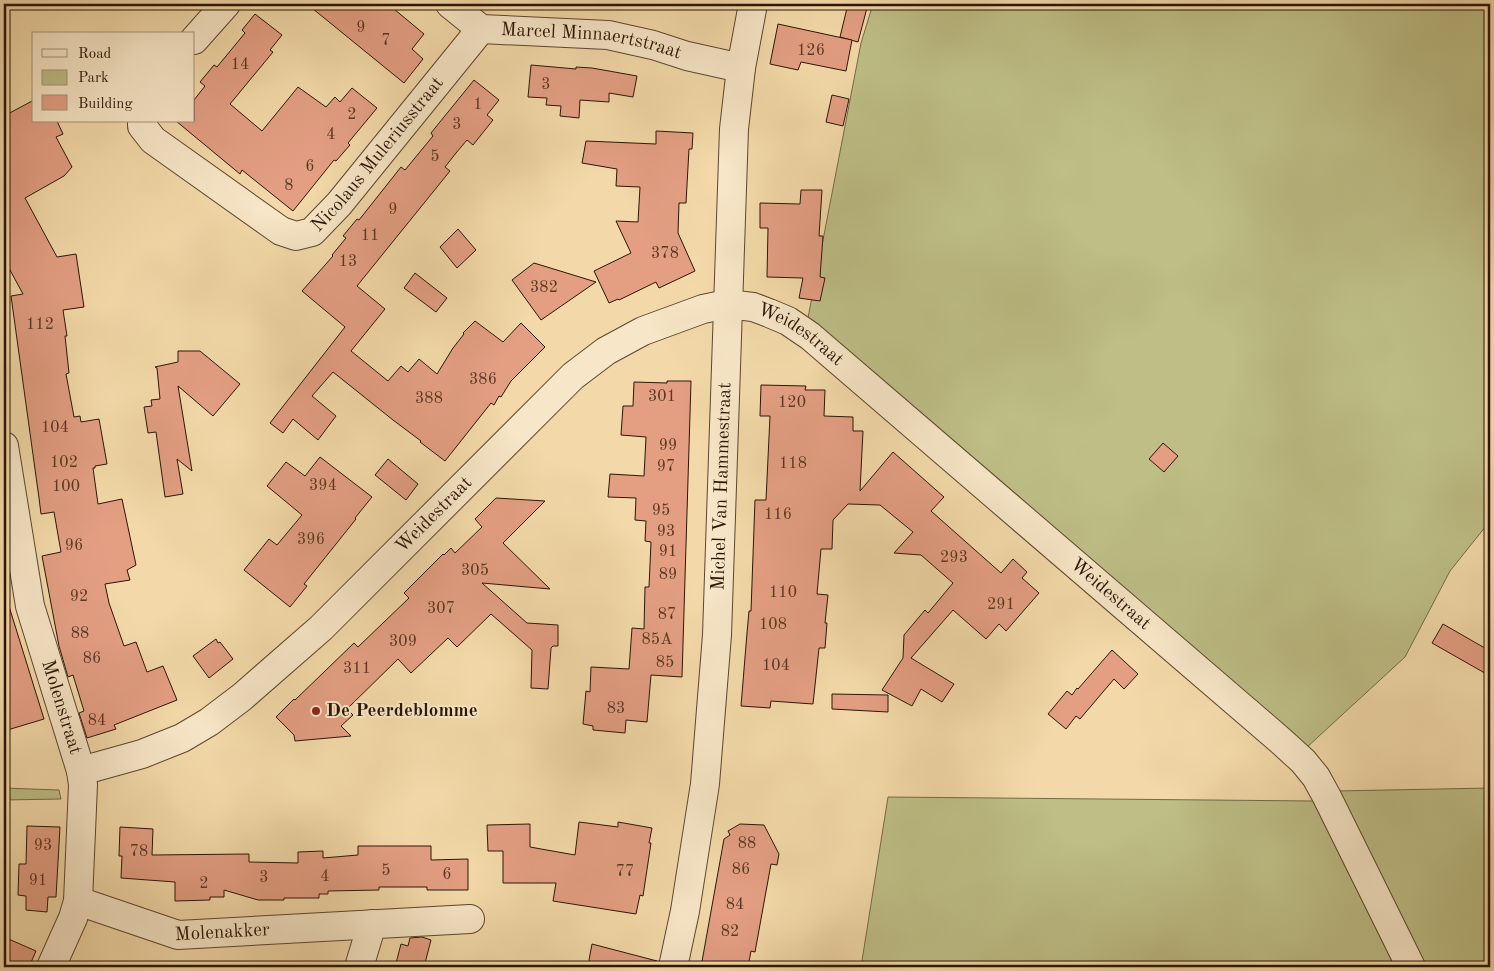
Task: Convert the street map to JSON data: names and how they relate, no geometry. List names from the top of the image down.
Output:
{
  "streets": {
    "street": [
      "Marcel Minnaertstraat",
      "Nicolaus Muleriusstraat",
      "Weidestraat",
      "Michel Van Hammestraat",
      "Molenstraat",
      "Molenakker"
    ]
  },
  "crossings": [
    ["Marcel Minnaertstraat", "Nicolaus Muleriusstraat"],
    ["Marcel Minnaertstraat", "Michel Van Hammestraat"],
    ["Weidestraat", "Michel Van Hammestraat"],
    ["Weidestraat", "Molenstraat"],
    ["Molenstraat", "Molenakker"]
  ],
  "places": ["De Peerdeblomme"],
  "house_numbers": [
    "9",
    "7",
    "126",
    "14",
    "3",
    "1",
    "2",
    "3",
    "4",
    "5",
    "6",
    "8",
    "9",
    "11",
    "378",
    "13",
    "382",
    "112",
    "386",
    "301",
    "388",
    "120",
    "104",
    "99",
    "102",
    "118",
    "97",
    "394",
    "100",
    "95",
    "116",
    "93",
    "396",
    "96",
    "91",
    "293",
    "305",
    "89",
    "110",
    "92",
    "291",
    "307",
    "87",
    "108",
    "88",
    "85A",
    "309",
    "86",
    "85",
    "104",
    "311",
    "83",
    "84",
    "88",
    "93",
    "78",
    "86",
    "5",
    "77",
    "6",
    "4",
    "3",
    "91",
    "2",
    "84",
    "82"
  ],
  "legend": ["Road", "Park", "Building"]
}
